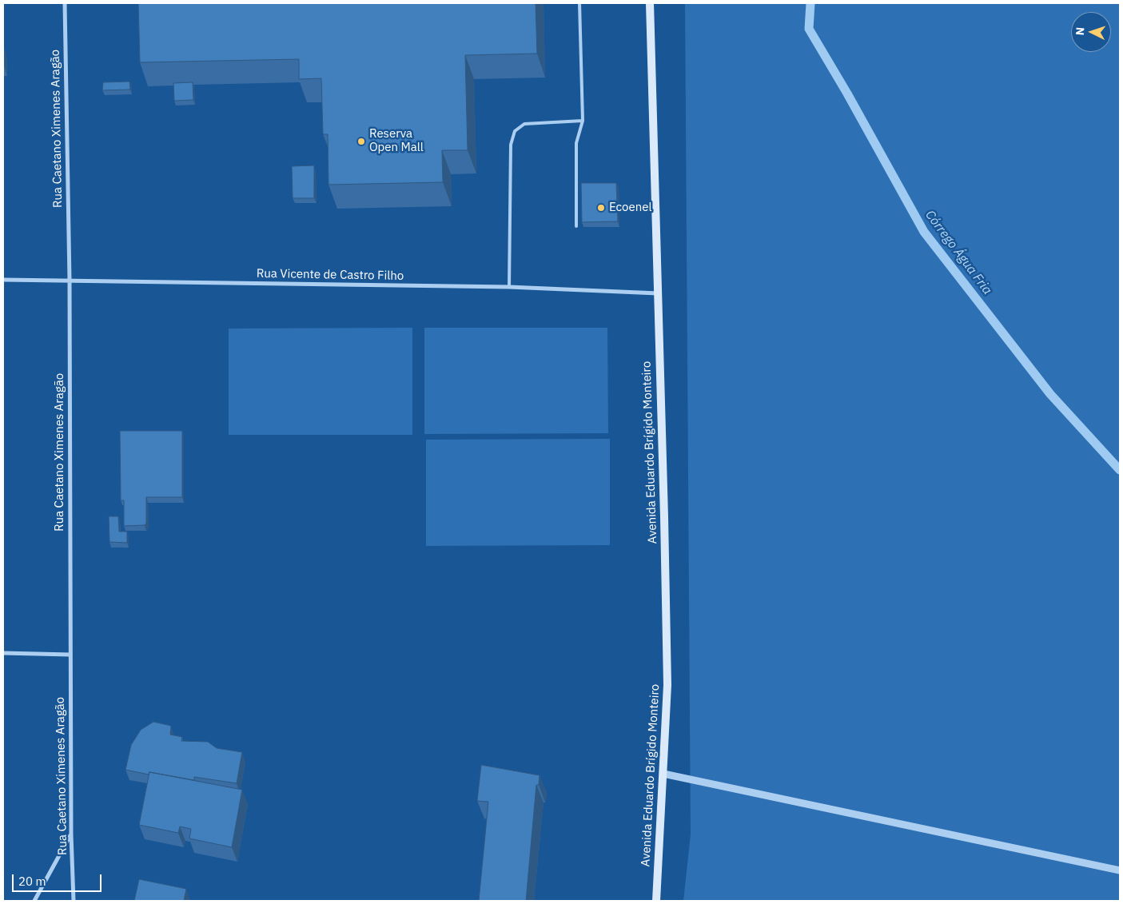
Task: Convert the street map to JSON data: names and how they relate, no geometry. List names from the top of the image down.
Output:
{
  "streets": {
    "main road": ["Avenida Eduardo Brígido Monteiro"],
    "street": ["Rua Caetano Ximenes Aragão", "Rua Vicente de Castro Filho"]
  },
  "crossings": [
    ["Rua Caetano Ximenes Aragão", "Rua Vicente de Castro Filho"],
    ["Rua Vicente de Castro Filho", "Avenida Eduardo Brígido Monteiro"]
  ],
  "water": ["Córrego Água Fria"],
  "places": ["Reserva Open Mall", "Ecoenel"],
  "scale_bar": "20 m",
  "north": "left"
}
